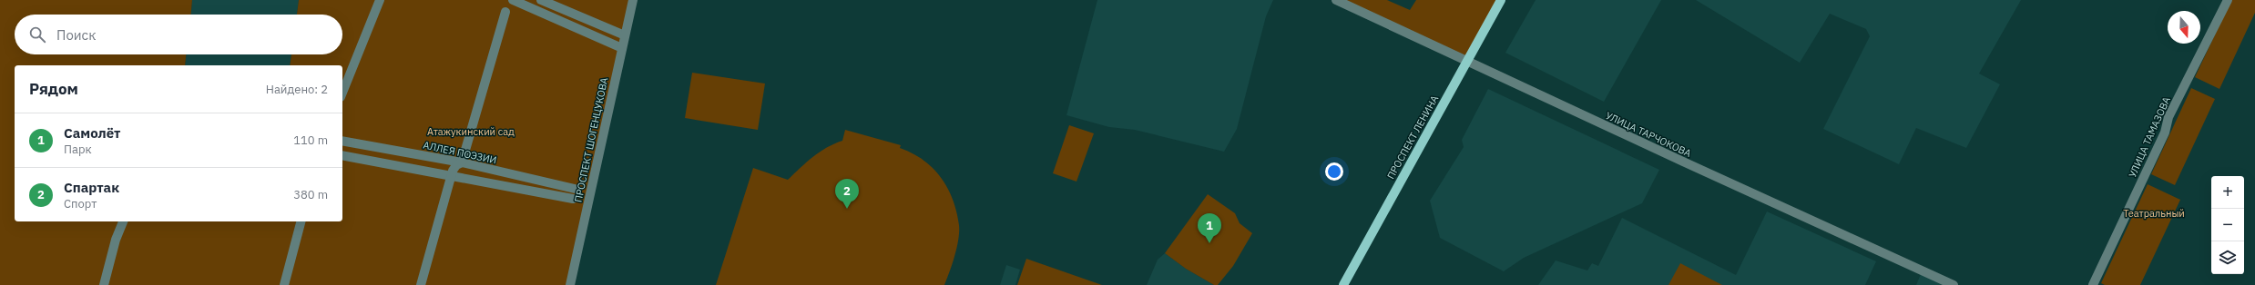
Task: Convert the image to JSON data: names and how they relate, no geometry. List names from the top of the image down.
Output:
{
  "streets": {
    "main road": ["ПРОСПЕКТ ЛЕНИНА"],
    "street": [
      "УЛИЦА ТАРЧОКОВА",
      "УЛИЦА ТАМАЗОВА",
      "ПРОСПЕКТ ШОГЕНЦУКОВА",
      "АЛЛЕЯ ПОЭЗИИ"
    ]
  },
  "crossings": [
    ["УЛИЦА ТАРЧОКОВА", "ПРОСПЕКТ ЛЕНИНА"]
  ],
  "parks": ["Атажукинский сад", "Театральный"],
  "north": "bottom",
  "page": {
    "search": "Поиск",
    "heading": ["Рядом", "Найдено: 2"],
    "list": [
      {
        "mark": "1",
        "name": "Самолёт",
        "note": "Парк",
        "value": "110 m"
      },
      {
        "mark": "2",
        "name": "Спартак",
        "note": "Спорт",
        "value": "380 m"
      }
    ],
    "map_buttons": ["+", "−"],
    "pins": ["2", "1"]
  }
}
